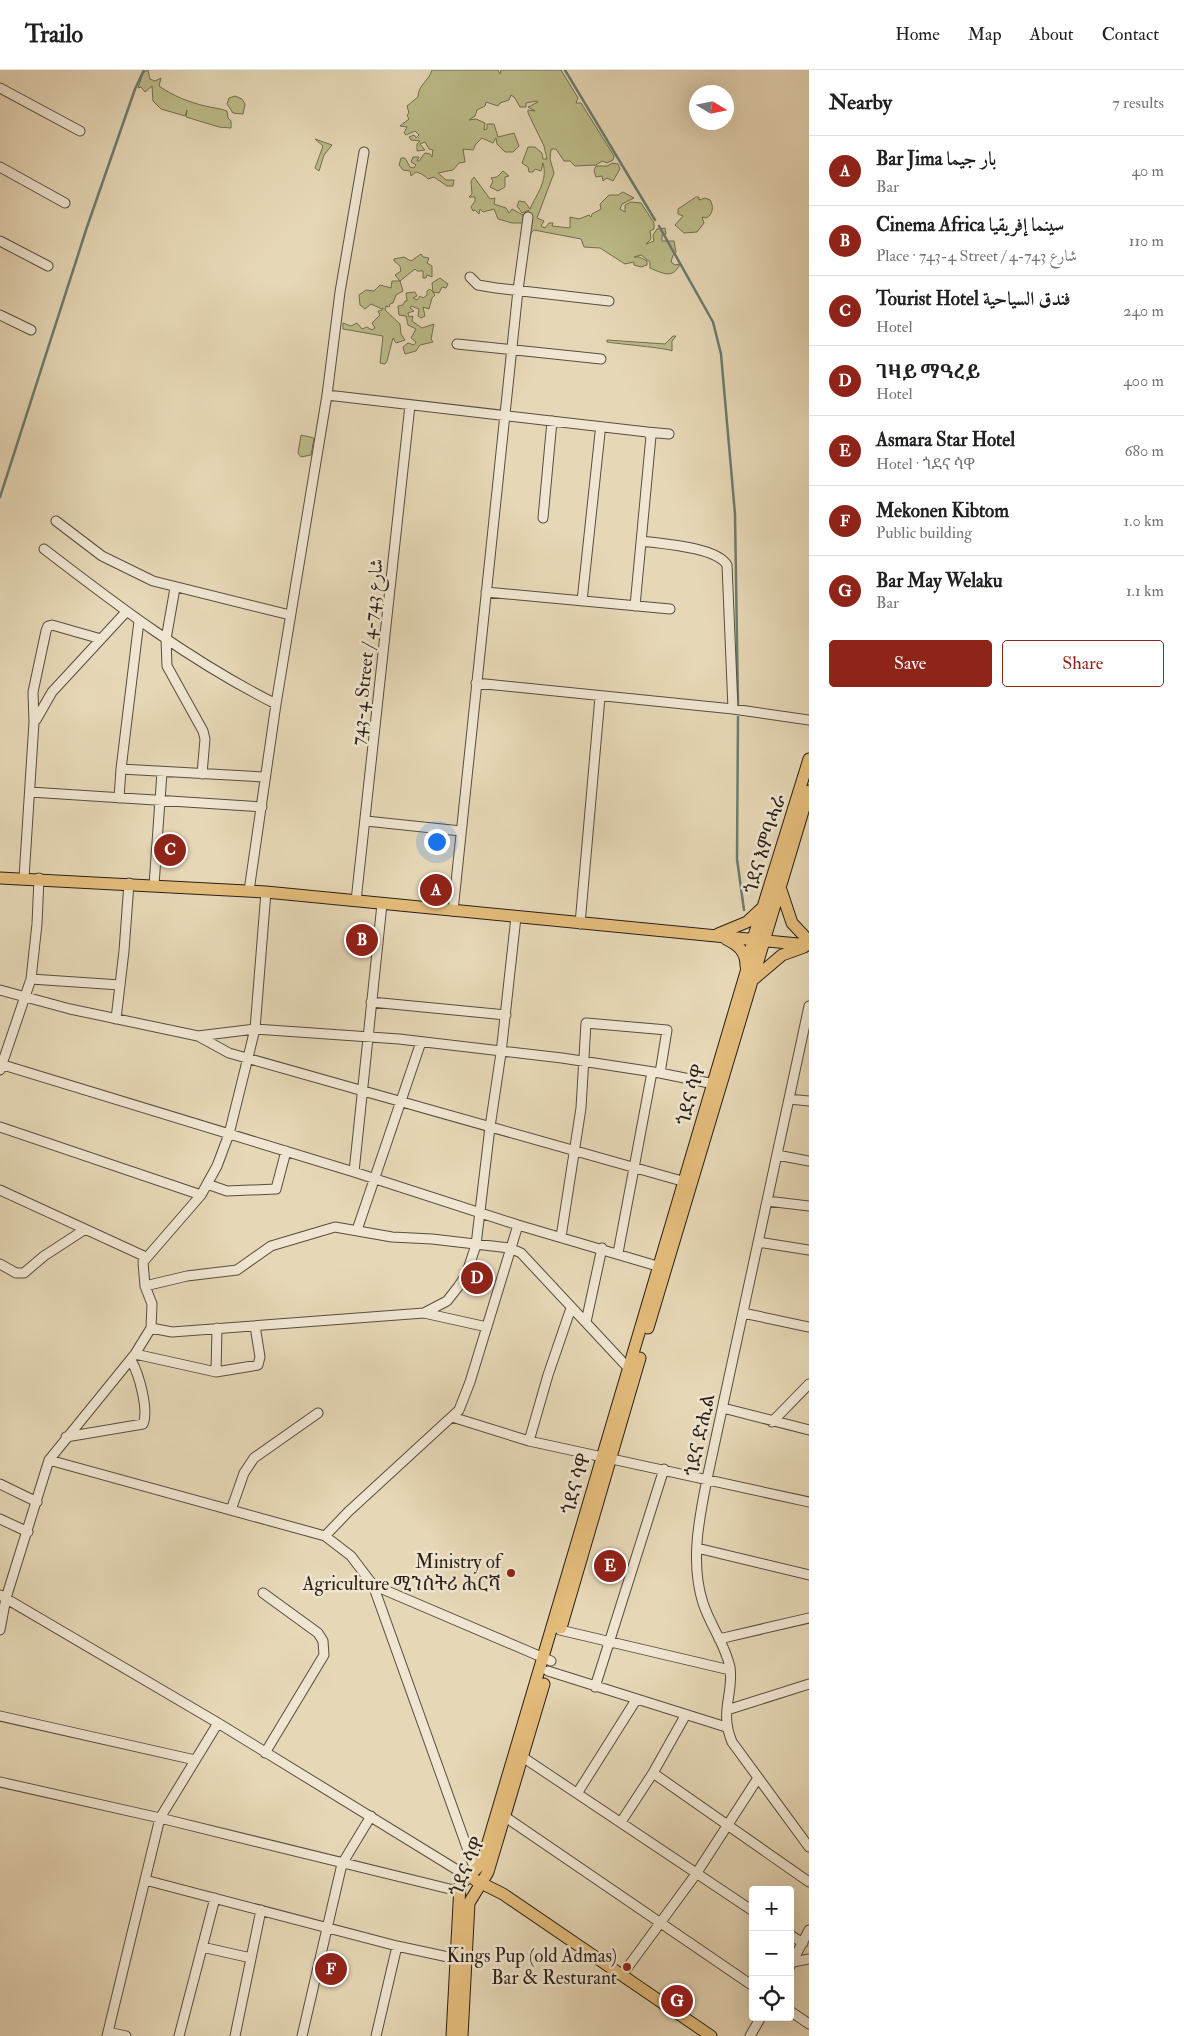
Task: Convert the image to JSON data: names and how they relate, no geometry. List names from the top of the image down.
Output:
{
  "streets": {
    "main road": ["ጎደና እምባሓራ", "ጎደና ሳዋ"],
    "street": ["743-4 Street / شارع 743-4", "ጎደና ድሒል"]
  },
  "crossings": [
    ["ጎደና እምባሓራ", "ጎደና ሳዋ"]
  ],
  "places": ["Ministry of Agriculture ሚንስትሪ ሕርሻ", "Kings Pup (old Admas) Bar & Resturant"],
  "north": "right",
  "page": {
    "header": "Trailo",
    "nav": [
      "Home",
      "Map",
      "About",
      "Contact"
    ],
    "heading": ["Nearby", "7 results"],
    "list": [
      {
        "mark": "A",
        "name": "Bar Jima بار جيما",
        "note": "Bar",
        "value": "40 m"
      },
      {
        "mark": "B",
        "name": "Cinema Africa سينما إفريقيا",
        "note": "Place · 743-4 Street / شارع 743-4",
        "value": "110 m"
      },
      {
        "mark": "C",
        "name": "Tourist Hotel فندق السياحية",
        "note": "Hotel",
        "value": "240 m"
      },
      {
        "mark": "D",
        "name": "ገዛይ ማዓረይ",
        "note": "Hotel",
        "value": "400 m"
      },
      {
        "mark": "E",
        "name": "Asmara Star Hotel",
        "note": "Hotel · ጎደና ሳዋ",
        "value": "680 m"
      },
      {
        "mark": "F",
        "name": "Mekonen Kibtom",
        "note": "Public building",
        "value": "1.0 km"
      },
      {
        "mark": "G",
        "name": "Bar May Welaku",
        "note": "Bar",
        "value": "1.1 km"
      }
    ],
    "buttons": ["Save", "Share"],
    "pins": [
      "C",
      "A",
      "B",
      "D",
      "E",
      "F",
      "G"
    ],
    "map_buttons": ["+", "−"]
  }
}
